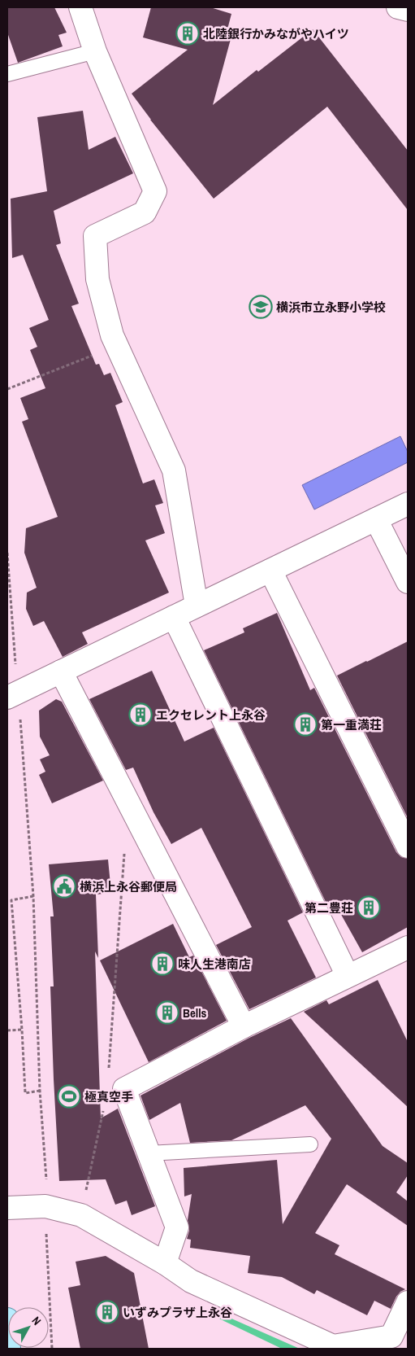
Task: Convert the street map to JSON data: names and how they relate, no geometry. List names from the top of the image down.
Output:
{
  "places": {
    "building": [
      "北陸銀行かみながやハイツ",
      "エクセレント上永谷",
      "第一重満荘",
      "第二豊荘",
      "味人生港南店",
      "Bells",
      "いずみプラザ上永谷"
    ],
    "school or university": ["横浜市立永野小学校"],
    "public building": ["横浜上永谷郵便局"],
    "sports": ["極真空手"]
  },
  "north": "top right"
}
